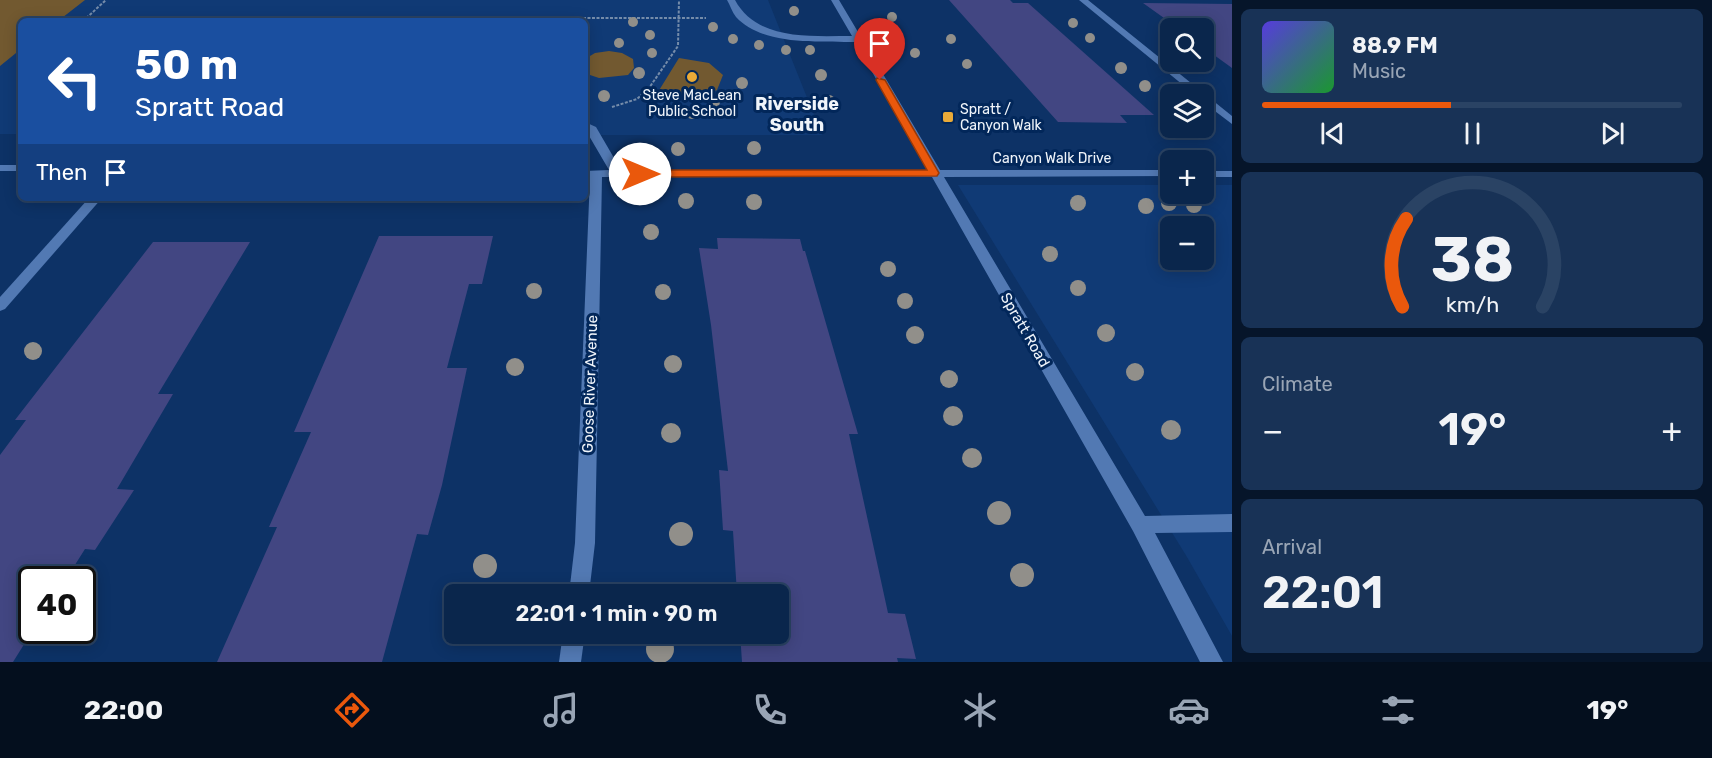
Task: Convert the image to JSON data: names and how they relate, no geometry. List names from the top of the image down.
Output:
{
  "streets": {
    "street": ["Canyon Walk Drive", "Spratt Road", "Goose River Avenue"]
  },
  "crossings": [
    ["Canyon Walk Drive", "Spratt Road"],
    ["Canyon Walk Drive", "Goose River Avenue"]
  ],
  "districts": ["Riverside South"],
  "places": {
    "other": ["Steve MacLean Public School"],
    "transit": ["Spratt / Canyon Walk"]
  },
  "page": {
    "map_buttons": ["+", "−"],
    "turn": ["50 m", "Spratt Road"],
    "song": ["88.9 FM", "Music"],
    "then": "Then",
    "tile": [
      "Climate",
      ["Arrival", "22:01"]
    ],
    "heat": ["−", "19°", "+"],
    "limit": "40",
    "trip": "22:01 · 1 min · 90 m",
    "tabs": ["22:00", "19°"],
    "gauge": ["38", "km/h"]
  }
}
